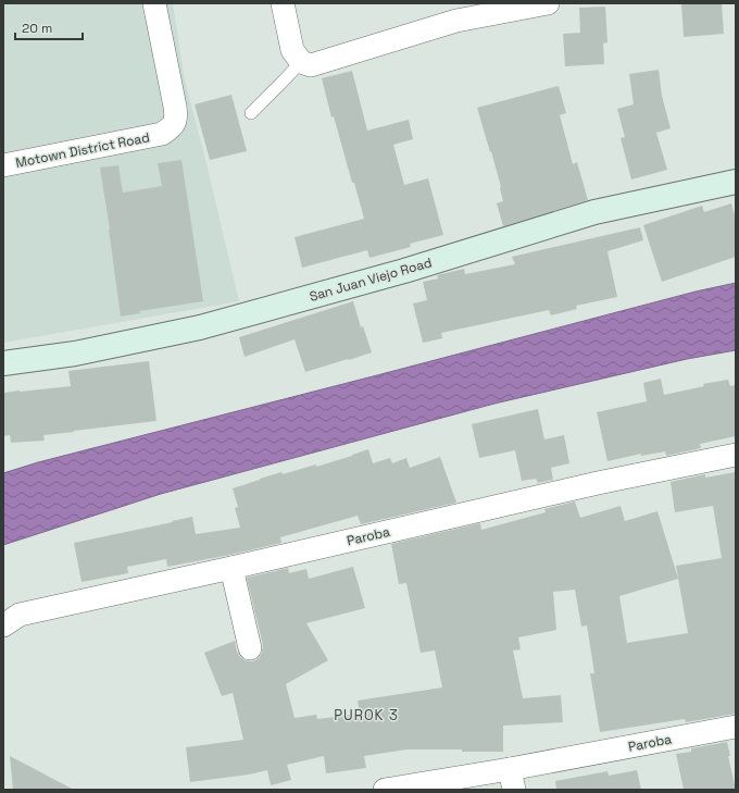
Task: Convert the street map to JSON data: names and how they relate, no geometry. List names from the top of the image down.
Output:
{
  "streets": {
    "street": ["Motown District Road", "San Juan Viejo Road", "Paroba"]
  },
  "districts": ["PUROK 3"],
  "scale_bar": "20 m"
}
